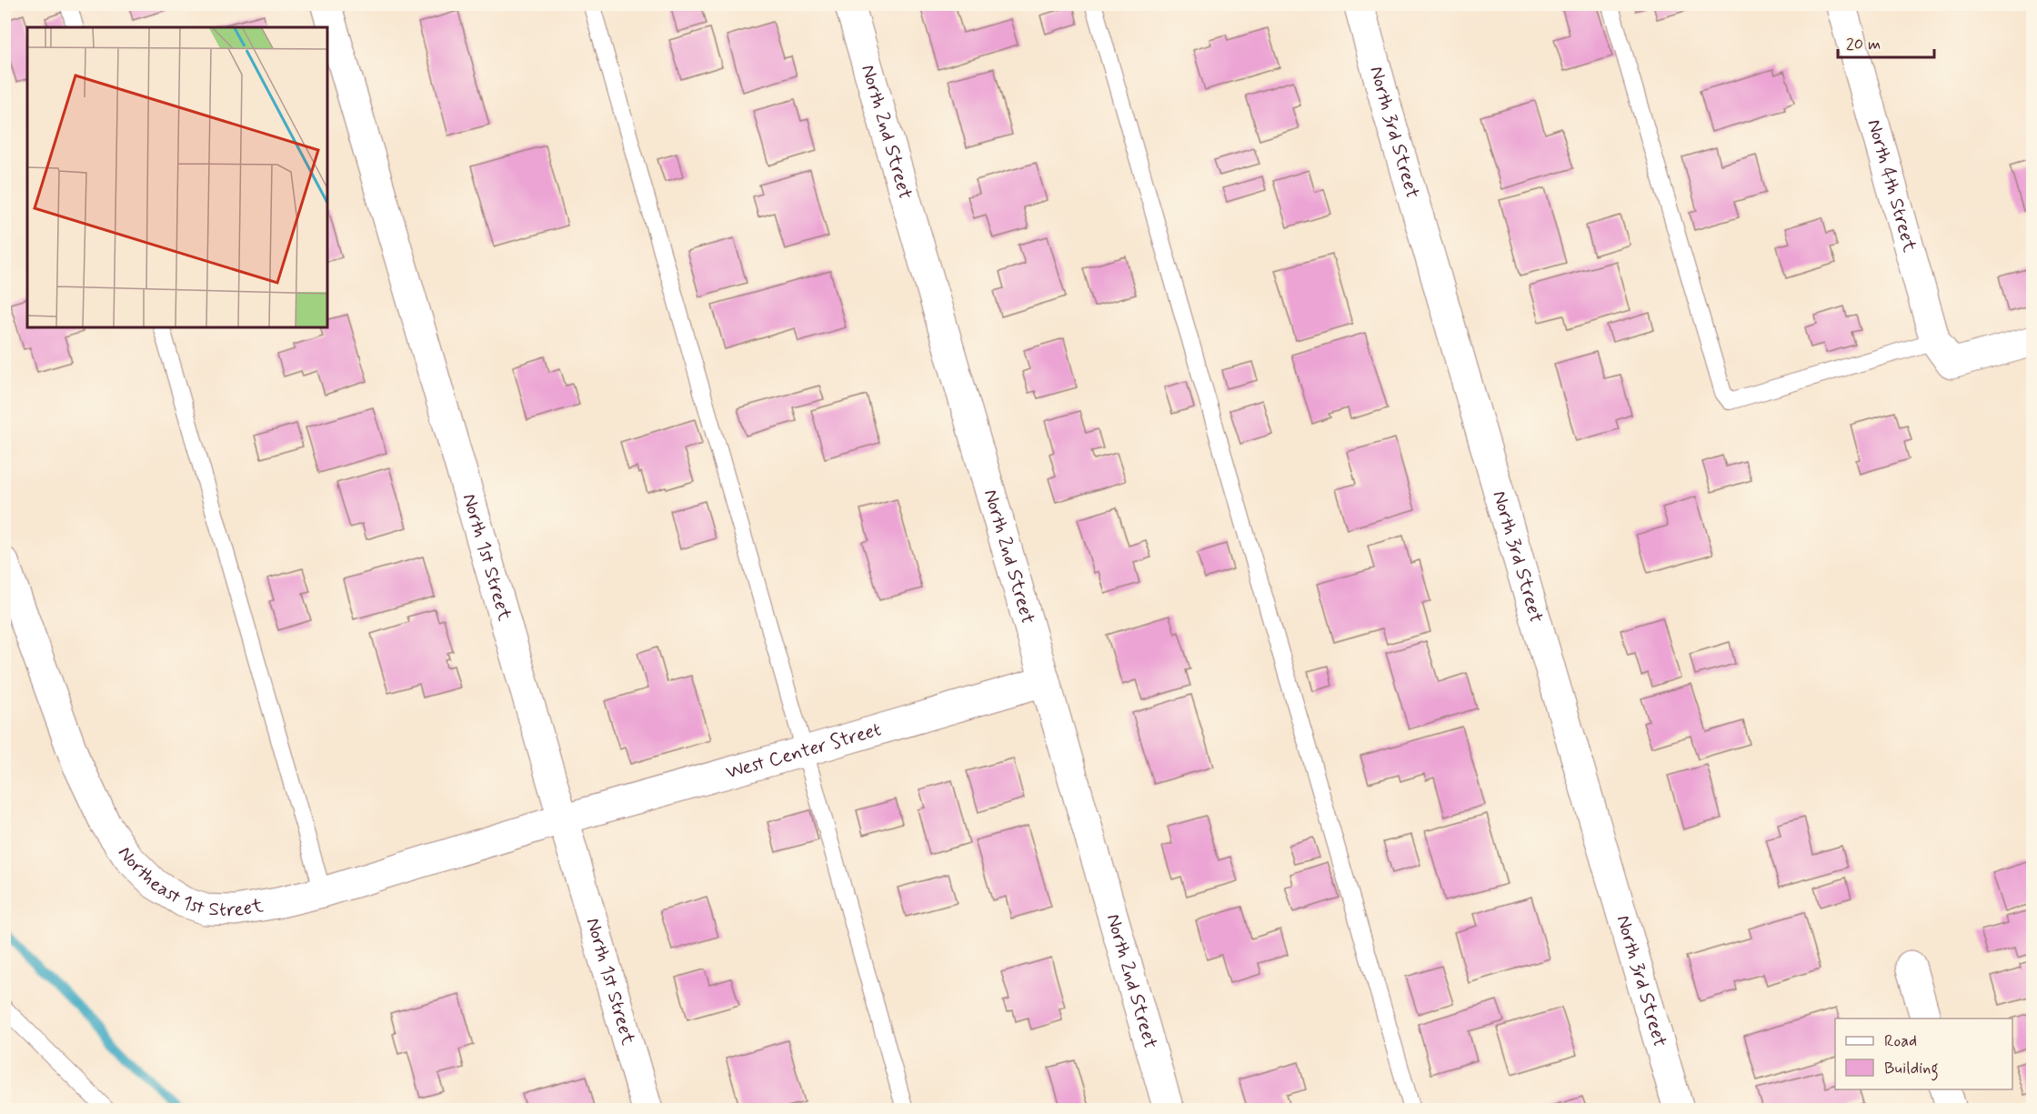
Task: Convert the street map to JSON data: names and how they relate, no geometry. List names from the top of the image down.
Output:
{
  "streets": {
    "street": [
      "North 2nd Street",
      "North 3rd Street",
      "North 4th Street",
      "North 1st Street",
      "West Center Street",
      "Northeast 1st Street"
    ]
  },
  "crossings": [
    ["North 2nd Street", "West Center Street"],
    ["North 1st Street", "West Center Street"],
    ["North 1st Street", "Northeast 1st Street"],
    ["West Center Street", "Northeast 1st Street"]
  ],
  "legend": ["Road", "Building"],
  "scale_bar": "20 m"
}
